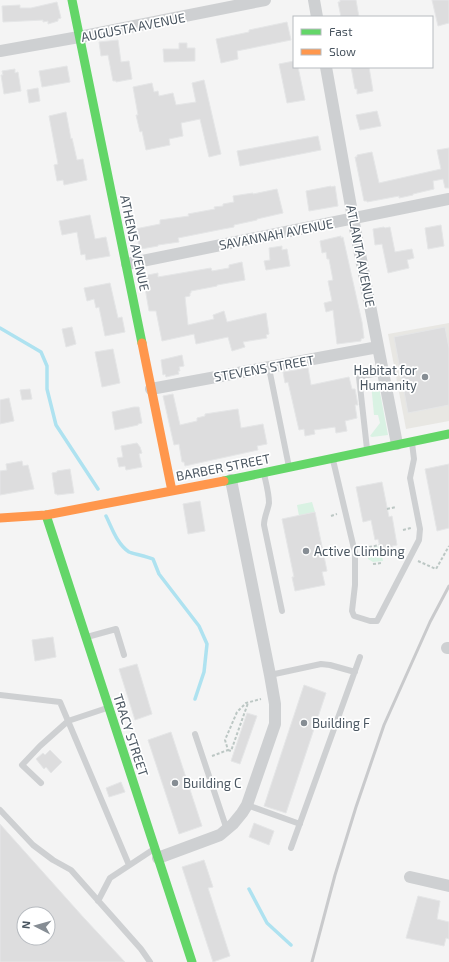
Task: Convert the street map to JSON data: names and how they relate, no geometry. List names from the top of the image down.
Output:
{
  "streets": {
    "street": [
      "AUGUSTA AVENUE",
      "SAVANNAH AVENUE",
      "ATHENS AVENUE",
      "ATLANTA AVENUE",
      "STEVENS STREET",
      "BARBER STREET",
      "TRACY STREET"
    ]
  },
  "crossings": [
    ["AUGUSTA AVENUE", "ATHENS AVENUE"],
    ["SAVANNAH AVENUE", "ATHENS AVENUE"],
    ["SAVANNAH AVENUE", "ATLANTA AVENUE"],
    ["ATHENS AVENUE", "STEVENS STREET"],
    ["ATHENS AVENUE", "BARBER STREET"],
    ["ATLANTA AVENUE", "STEVENS STREET"],
    ["ATLANTA AVENUE", "BARBER STREET"],
    ["BARBER STREET", "TRACY STREET"]
  ],
  "places": [
    "Habitat for Humanity",
    "Active Climbing",
    "Building F",
    "Building C"
  ],
  "legend": ["Fast", "Slow"],
  "north": "left"
}
